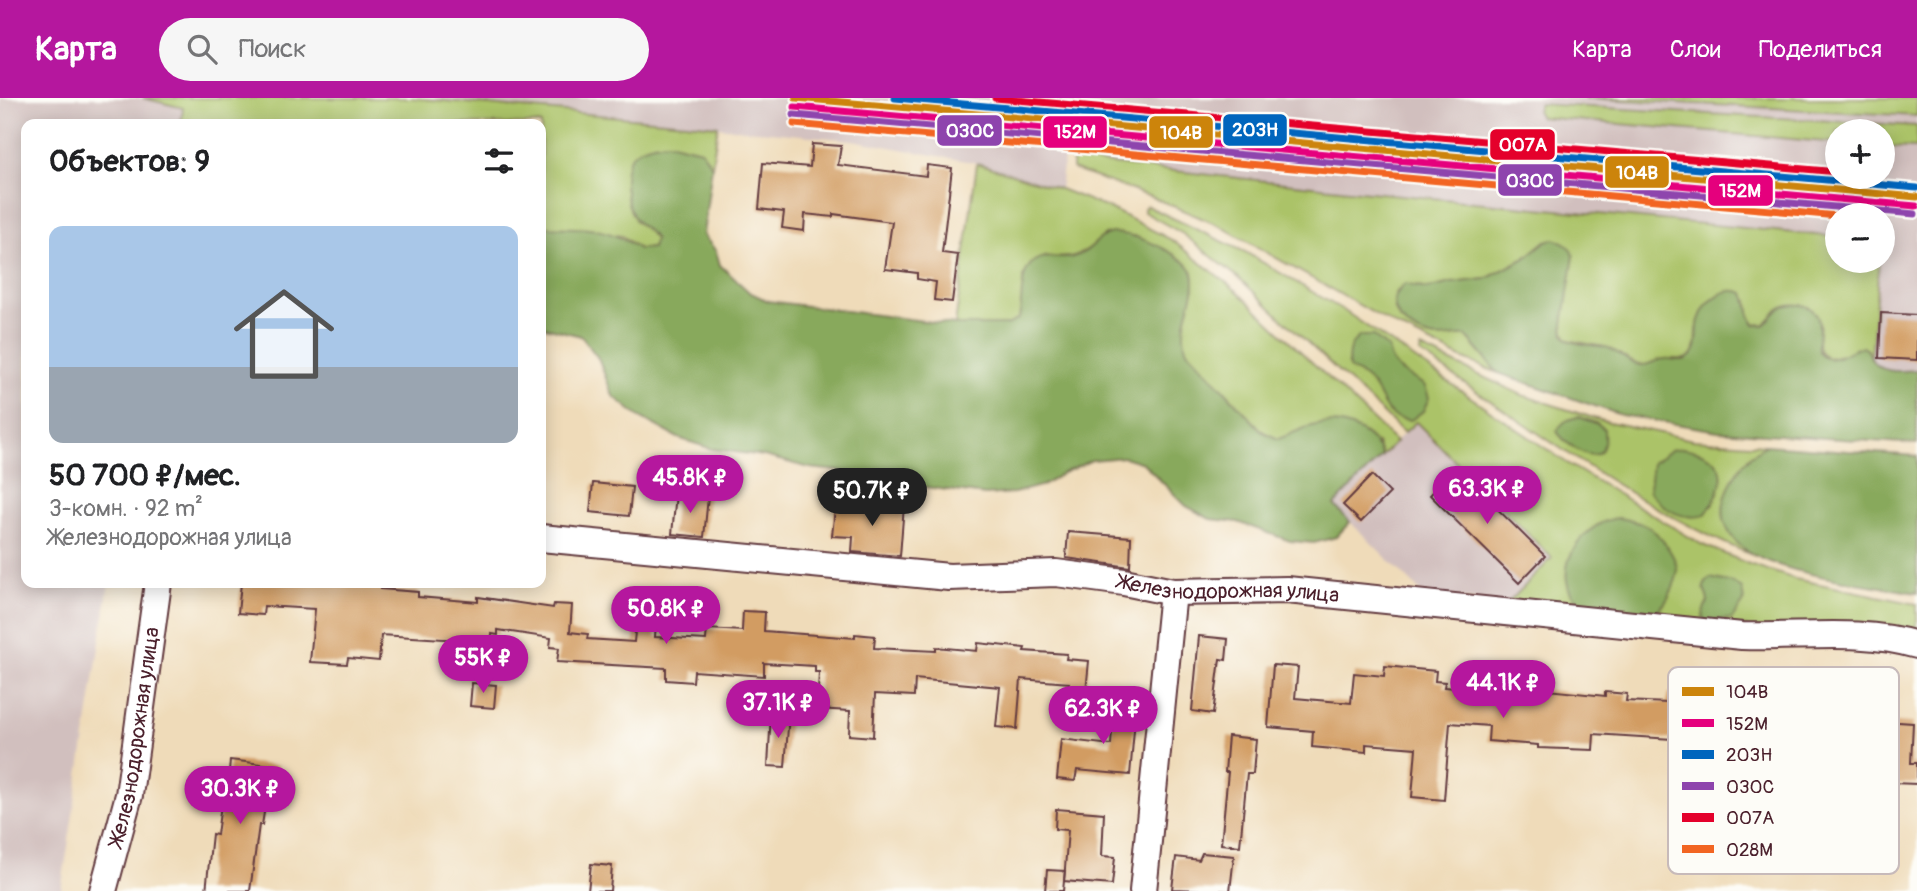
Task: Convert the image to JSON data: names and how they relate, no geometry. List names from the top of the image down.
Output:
{
  "streets": {
    "street": ["Железнодорожная улица"]
  },
  "lines": [
    "transit line 104В",
    "transit line 203Н",
    "transit line 007А",
    "transit line 152М",
    "transit line 030C",
    "transit line 028М"
  ],
  "legend": [
    "104В",
    "152М",
    "203Н",
    "030C",
    "007А",
    "028М"
  ],
  "page": {
    "header": "Карта",
    "search": "Поиск",
    "nav": ["Карта", "Слои", "Поделиться"],
    "map_buttons": ["+", "−"],
    "heading": "Объектов: 9",
    "list": [
      {
        "name": "50 700 ₽/мес.",
        "note": "3-комн. · 92 m² · Железнодорожная улица"
      }
    ],
    "price": [
      "45.8K ₽",
      "63.3K ₽",
      "50.7K ₽",
      "50.8K ₽",
      "55K ₽",
      "44.1K ₽",
      "37.1K ₽",
      "62.3K ₽",
      "30.3K ₽"
    ]
  }
}
